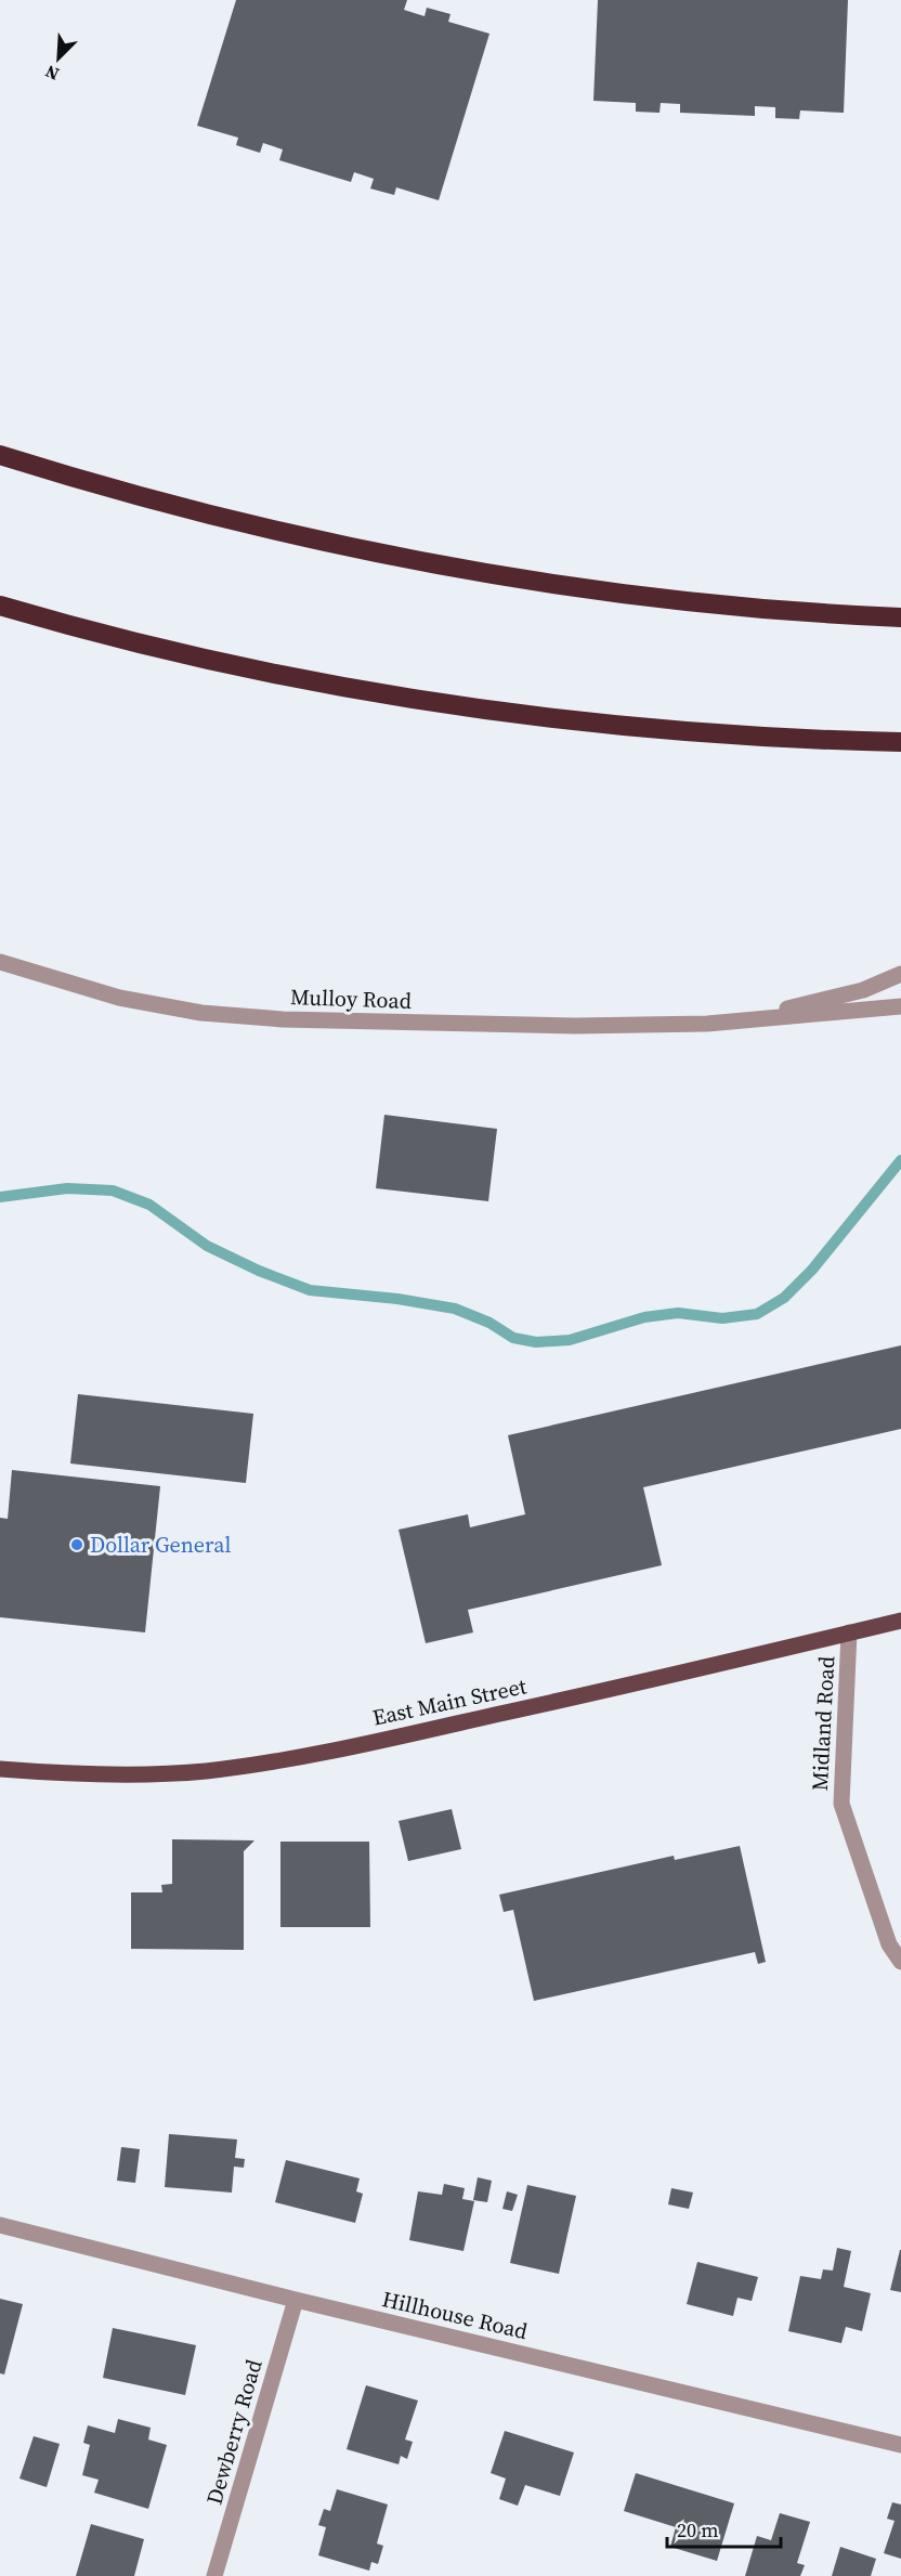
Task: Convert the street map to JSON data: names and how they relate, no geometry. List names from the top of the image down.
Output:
{
  "streets": {
    "main road": ["East Main Street"],
    "street": [
      "Mulloy Road",
      "Midland Road",
      "Hillhouse Road",
      "Dewberry Road"
    ]
  },
  "crossings": [
    ["East Main Street", "Midland Road"],
    ["Hillhouse Road", "Dewberry Road"]
  ],
  "places": ["Dollar General"],
  "scale_bar": "20 m",
  "north": "bottom left"
}
